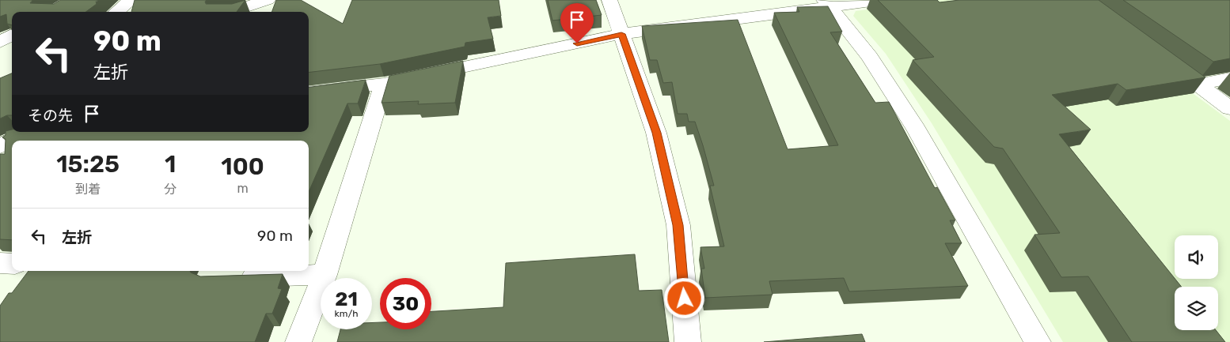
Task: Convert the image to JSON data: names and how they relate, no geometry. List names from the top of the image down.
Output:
{
  "page": {
    "turn": ["90 m", "左折"],
    "then": "その先",
    "eta": [
      "15:25",
      "到着",
      "1",
      "分",
      "100",
      "m"
    ],
    "list": [
      {
        "name": "左折",
        "value": "90 m"
      }
    ],
    "speed": "21 km/h",
    "limit": "30"
  }
}
